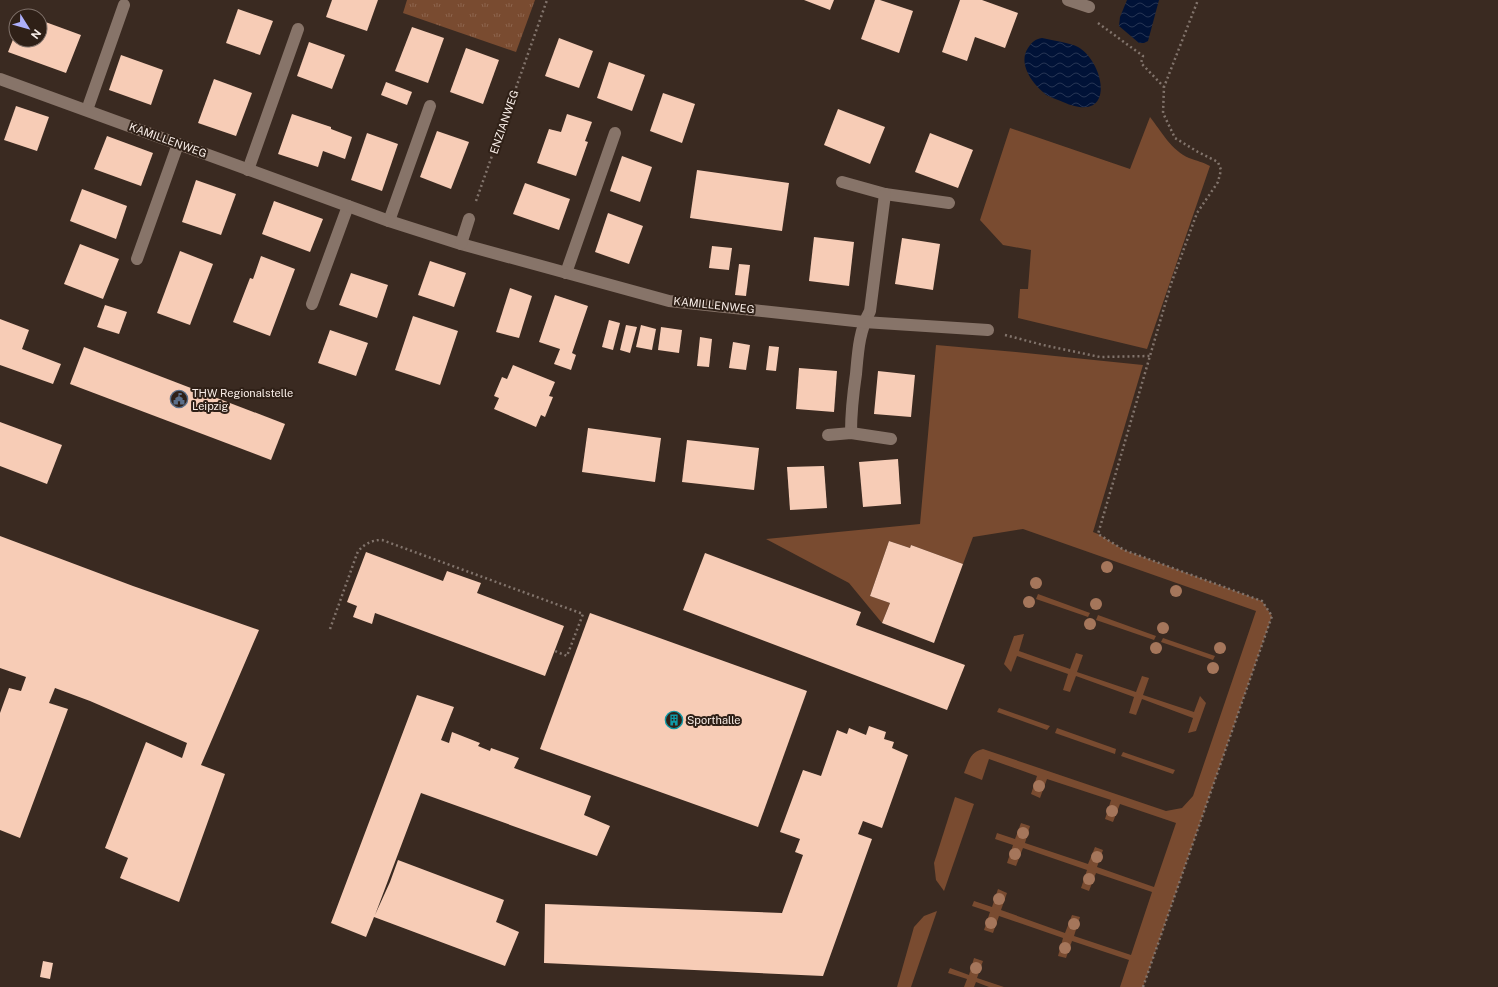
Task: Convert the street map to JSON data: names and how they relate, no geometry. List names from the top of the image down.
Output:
{
  "streets": {
    "street": ["KAMILLENWEG"],
    "path": ["ENZIANWEG"]
  },
  "places": {
    "public building": ["THW Regionalstelle Leipzig"],
    "building": ["Sporthalle"]
  },
  "north": "bottom right"
}
